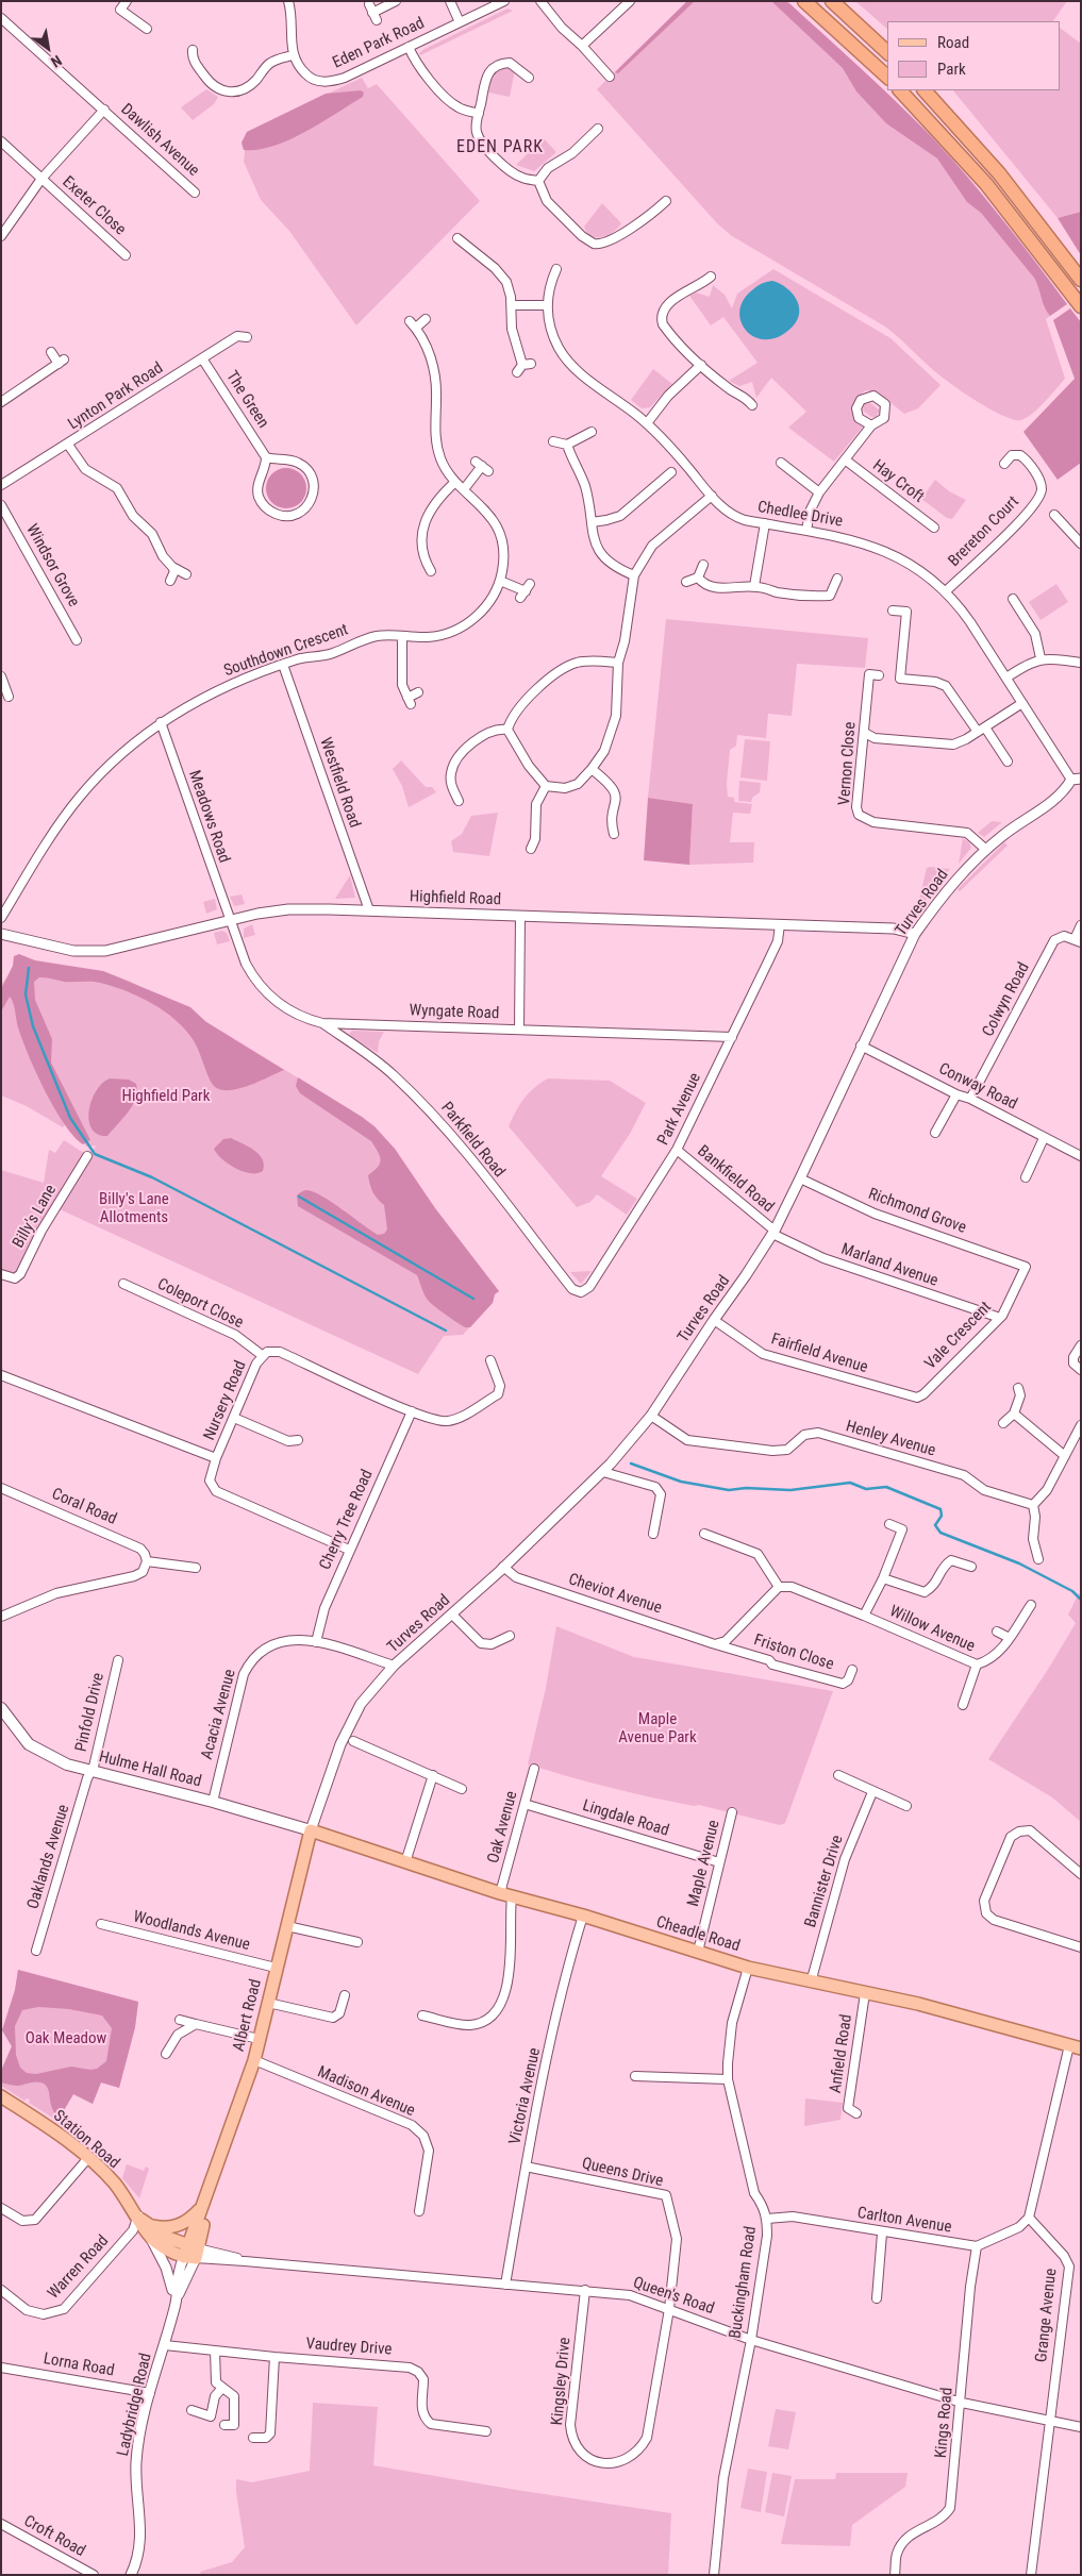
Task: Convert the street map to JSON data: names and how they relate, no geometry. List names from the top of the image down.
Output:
{
  "streets": {
    "main road": [
      "Hulme Hall Road",
      "Cheadle Road",
      "Albert Road",
      "Station Road"
    ],
    "street": [
      "Eden Park Road",
      "Dawlish Avenue",
      "Exeter Close",
      "Lynton Park Road",
      "The Green",
      "Hay Croft",
      "Chedlee Drive",
      "Brereton Court",
      "Windsor Grove",
      "Southdown Crescent",
      "Vernon Close",
      "Westfield Road",
      "Meadows Road",
      "Highfield Road",
      "Turves Road",
      "Colwyn Road",
      "Wyngate Road",
      "Conway Road",
      "Park Avenue",
      "Parkfield Road",
      "Bankfield Road",
      "Richmond Grove",
      "Billy's Lane",
      "Marland Avenue",
      "Coleport Close",
      "Vale Crescent",
      "Fairfield Avenue",
      "Nursery Road",
      "Henley Avenue",
      "Coral Road",
      "Cherry Tree Road",
      "Cheviot Avenue",
      "Willow Avenue",
      "Friston Close",
      "Pinfold Drive",
      "Acacia Avenue",
      "Lingdale Road",
      "Oak Avenue",
      "Oaklands Avenue",
      "Maple Avenue",
      "Bannister Drive",
      "Woodlands Avenue",
      "Anfield Road",
      "Madison Avenue",
      "Victoria Avenue",
      "Queens Drive",
      "Carlton Avenue",
      "Warren Road",
      "Buckingham Road",
      "Queen's Road",
      "Grange Avenue",
      "Vaudrey Drive",
      "Lorna Road",
      "Kingsley Drive",
      "Ladybridge Road",
      "Kings Road",
      "Croft Road"
    ]
  },
  "crossings": [
    ["Lynton Park Road", "The Green"],
    ["Chedlee Drive", "Brereton Court"],
    ["Chedlee Drive", "Turves Road"],
    ["Southdown Crescent", "Westfield Road"],
    ["Southdown Crescent", "Meadows Road"],
    ["Vernon Close", "Turves Road"],
    ["Westfield Road", "Highfield Road"],
    ["Meadows Road", "Highfield Road"],
    ["Meadows Road", "Wyngate Road"],
    ["Highfield Road", "Turves Road"],
    ["Highfield Road", "Wyngate Road"],
    ["Highfield Road", "Park Avenue"],
    ["Turves Road", "Conway Road"],
    ["Turves Road", "Bankfield Road"],
    ["Turves Road", "Richmond Grove"],
    ["Turves Road", "Marland Avenue"],
    ["Turves Road", "Fairfield Avenue"],
    ["Turves Road", "Henley Avenue"],
    ["Turves Road", "Cheviot Avenue"],
    ["Turves Road", "Acacia Avenue"],
    ["Turves Road", "Hulme Hall Road"],
    ["Turves Road", "Cheadle Road"],
    ["Turves Road", "Albert Road"],
    ["Colwyn Road", "Conway Road"],
    ["Wyngate Road", "Park Avenue"],
    ["Wyngate Road", "Parkfield Road"],
    ["Park Avenue", "Parkfield Road"],
    ["Park Avenue", "Bankfield Road"],
    ["Bankfield Road", "Marland Avenue"],
    ["Richmond Grove", "Vale Crescent"],
    ["Marland Avenue", "Vale Crescent"],
    ["Coleport Close", "Nursery Road"],
    ["Vale Crescent", "Fairfield Avenue"],
    ["Nursery Road", "Cherry Tree Road"],
    ["Cherry Tree Road", "Acacia Avenue"],
    ["Cheviot Avenue", "Friston Close"],
    ["Pinfold Drive", "Hulme Hall Road"],
    ["Pinfold Drive", "Oaklands Avenue"],
    ["Acacia Avenue", "Hulme Hall Road"],
    ["Hulme Hall Road", "Oaklands Avenue"],
    ["Hulme Hall Road", "Cheadle Road"],
    ["Hulme Hall Road", "Albert Road"],
    ["Lingdale Road", "Oak Avenue"],
    ["Lingdale Road", "Maple Avenue"],
    ["Oak Avenue", "Cheadle Road"],
    ["Maple Avenue", "Cheadle Road"],
    ["Bannister Drive", "Cheadle Road"],
    ["Woodlands Avenue", "Albert Road"],
    ["Cheadle Road", "Albert Road"],
    ["Cheadle Road", "Anfield Road"],
    ["Cheadle Road", "Victoria Avenue"],
    ["Cheadle Road", "Buckingham Road"],
    ["Albert Road", "Madison Avenue"],
    ["Albert Road", "Station Road"],
    ["Albert Road", "Queen's Road"],
    ["Albert Road", "Ladybridge Road"],
    ["Victoria Avenue", "Queens Drive"],
    ["Victoria Avenue", "Queen's Road"],
    ["Station Road", "Warren Road"],
    ["Station Road", "Queen's Road"],
    ["Queens Drive", "Queen's Road"],
    ["Queens Drive", "Kingsley Drive"],
    ["Carlton Avenue", "Buckingham Road"],
    ["Carlton Avenue", "Kings Road"],
    ["Buckingham Road", "Queen's Road"],
    ["Queen's Road", "Grange Avenue"],
    ["Queen's Road", "Kingsley Drive"],
    ["Queen's Road", "Kings Road"],
    ["Vaudrey Drive", "Ladybridge Road"],
    ["Lorna Road", "Ladybridge Road"]
  ],
  "districts": ["EDEN PARK"],
  "parks": [
    "Highfield Park",
    "Billy's Lane Allotments",
    "Maple Avenue Park",
    "Oak Meadow"
  ],
  "legend": ["Road", "Park"],
  "north": "bottom right"
}
